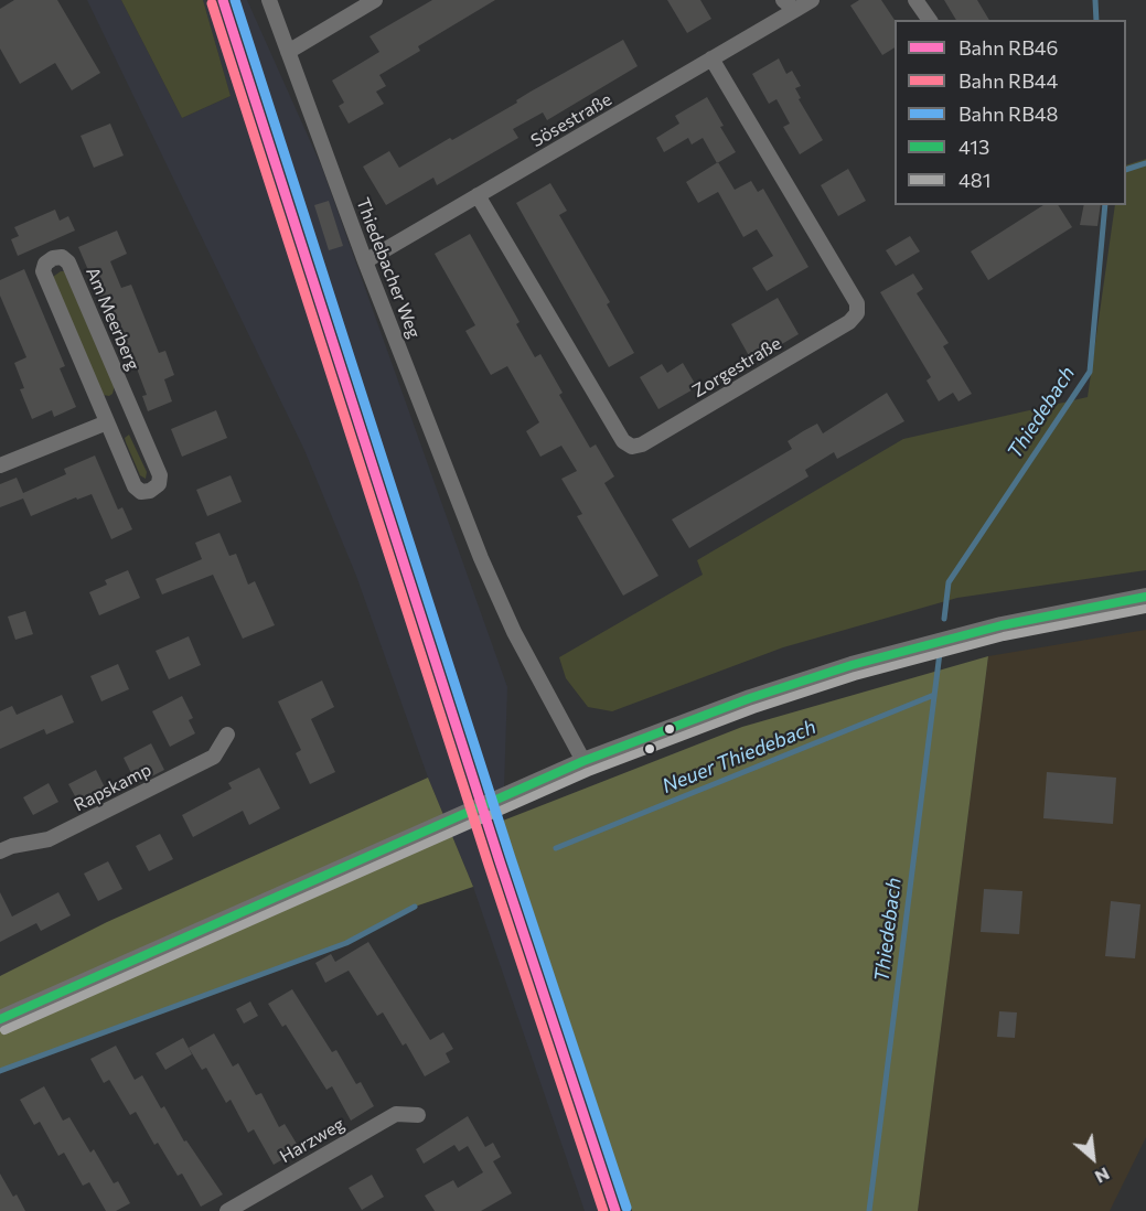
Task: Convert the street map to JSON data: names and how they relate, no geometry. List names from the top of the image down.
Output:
{
  "streets": {
    "street": [
      "Sösestraße",
      "Thiedebacher Weg",
      "Am Meerberg",
      "Zorgestraße",
      "Rapskamp",
      "Harzweg"
    ]
  },
  "crossings": [
    ["Sösestraße", "Thiedebacher Weg"],
    ["Sösestraße", "Zorgestraße"]
  ],
  "water": ["Thiedebach", "Neuer Thiedebach"],
  "lines": [
    "rail line RB46",
    "rail line RB48",
    "rail line RB44",
    "transit line 413",
    "transit line 481"
  ],
  "legend": [
    "Bahn RB46",
    "Bahn RB44",
    "Bahn RB48",
    "413",
    "481"
  ],
  "north": "bottom right"
}
